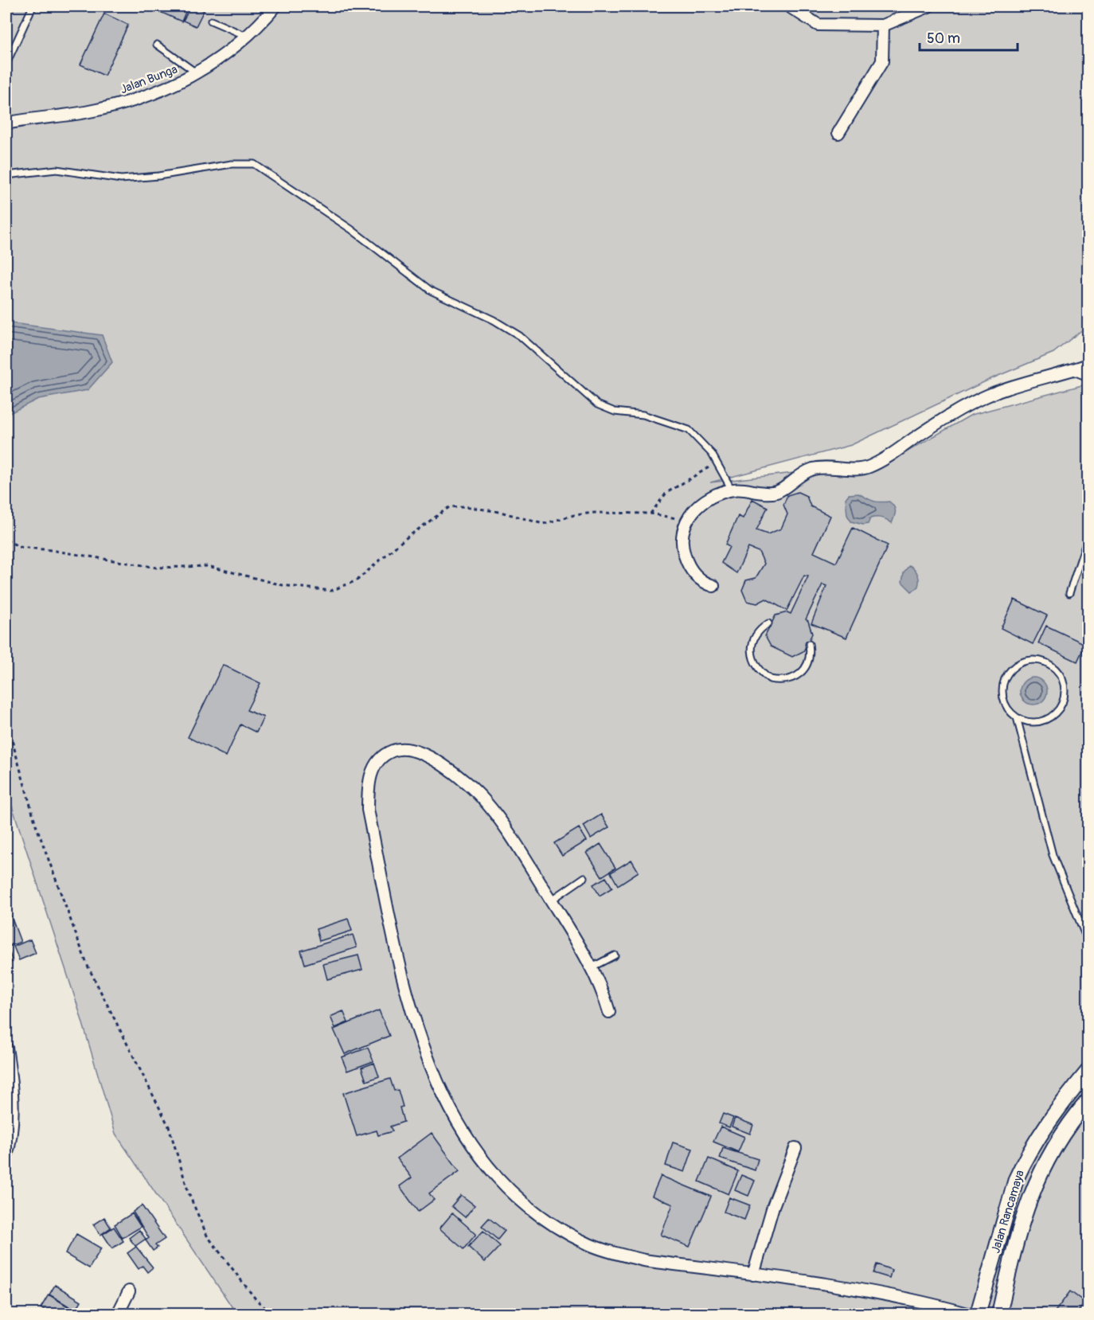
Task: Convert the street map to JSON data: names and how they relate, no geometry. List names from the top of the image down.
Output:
{
  "streets": {
    "street": ["Jalan Bunga", "Jalan Rancamaya"]
  },
  "scale_bar": "50 m"
}
